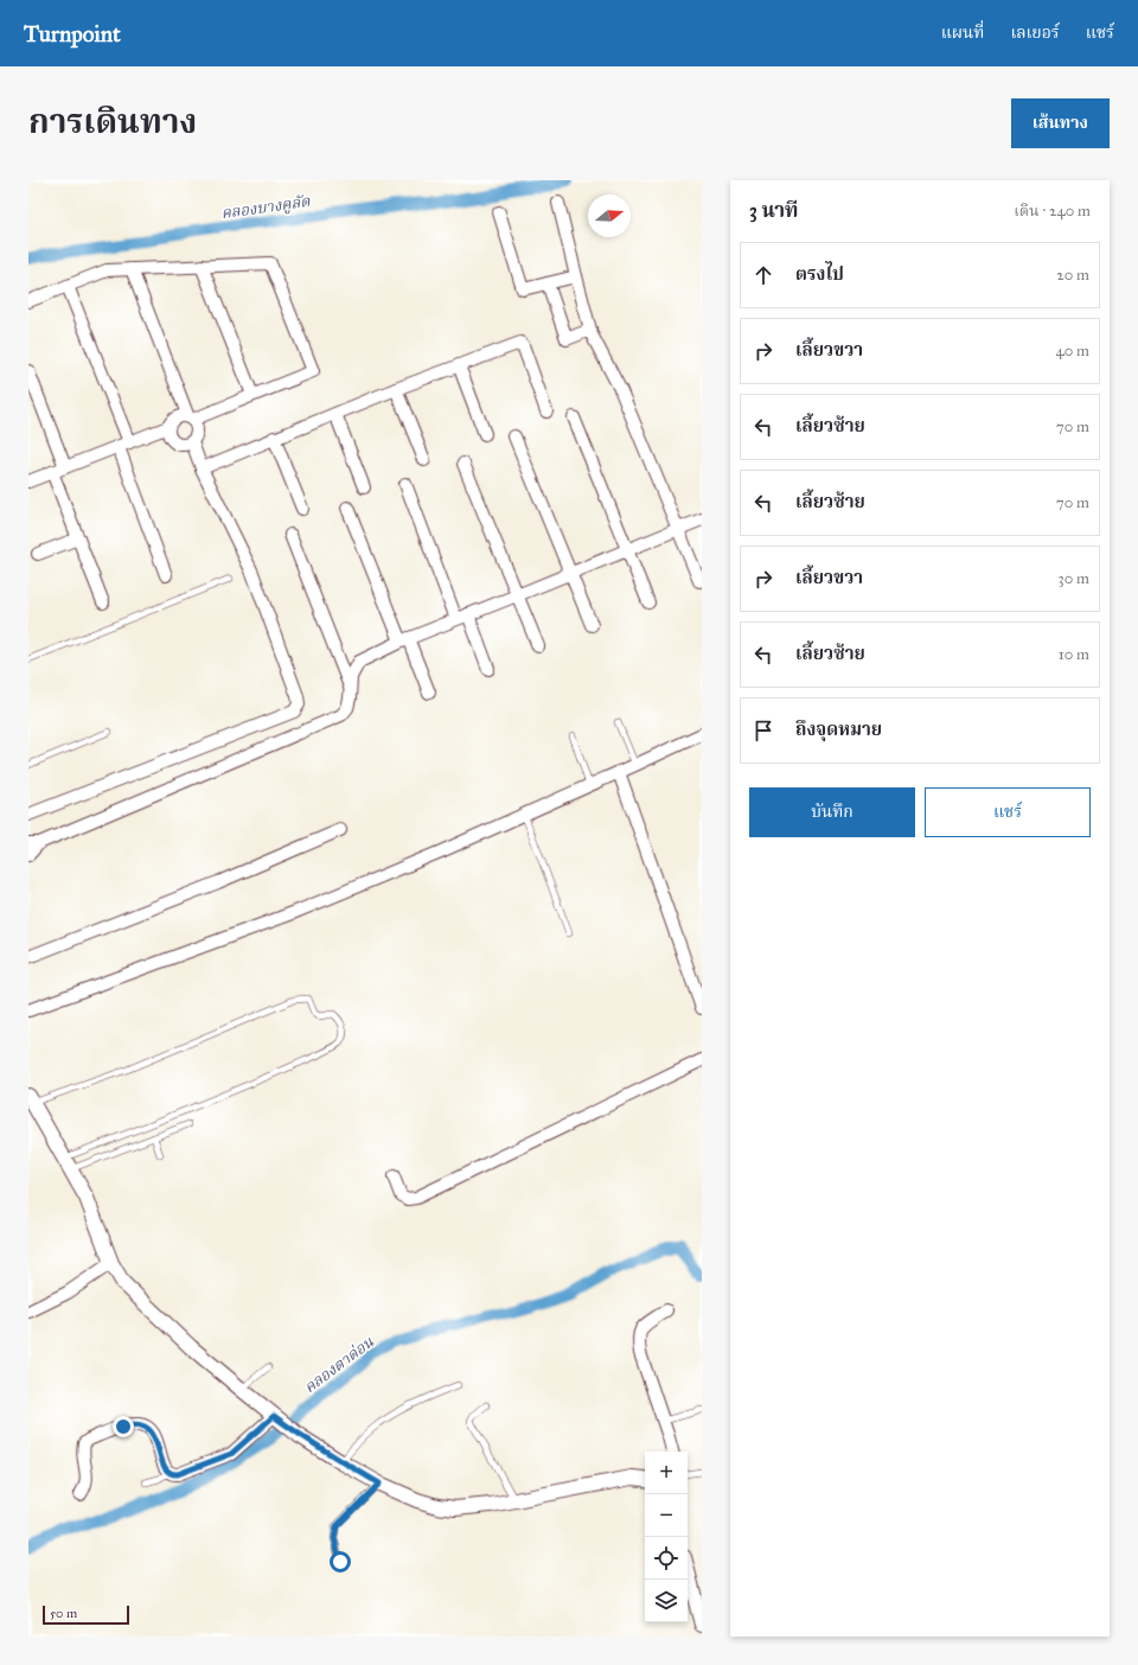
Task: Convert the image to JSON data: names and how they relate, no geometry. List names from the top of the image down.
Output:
{
  "water": ["คลองบางคูลัด", "คลองตาด่อน"],
  "scale_bar": "50 m",
  "north": "right",
  "page": {
    "header": "Turnpoint",
    "nav": ["แผนที่", "เลเยอร์", "แชร์"],
    "title": "การเดินทาง",
    "buttons": [
      "เส้นทาง",
      ["บันทึก", "แชร์"]
    ],
    "heading": ["3 นาที", "เดิน · 240 m"],
    "list": [
      ["ตรงไป", "20 m"],
      ["เลี้ยวขวา", "40 m"],
      ["เลี้ยวซ้าย", "70 m"],
      ["เลี้ยวซ้าย", "70 m"],
      ["เลี้ยวขวา", "30 m"],
      ["เลี้ยวซ้าย", "10 m"],
      "ถึงจุดหมาย"
    ],
    "map_buttons": ["+", "−"],
    "scale": "50 m"
  }
}
